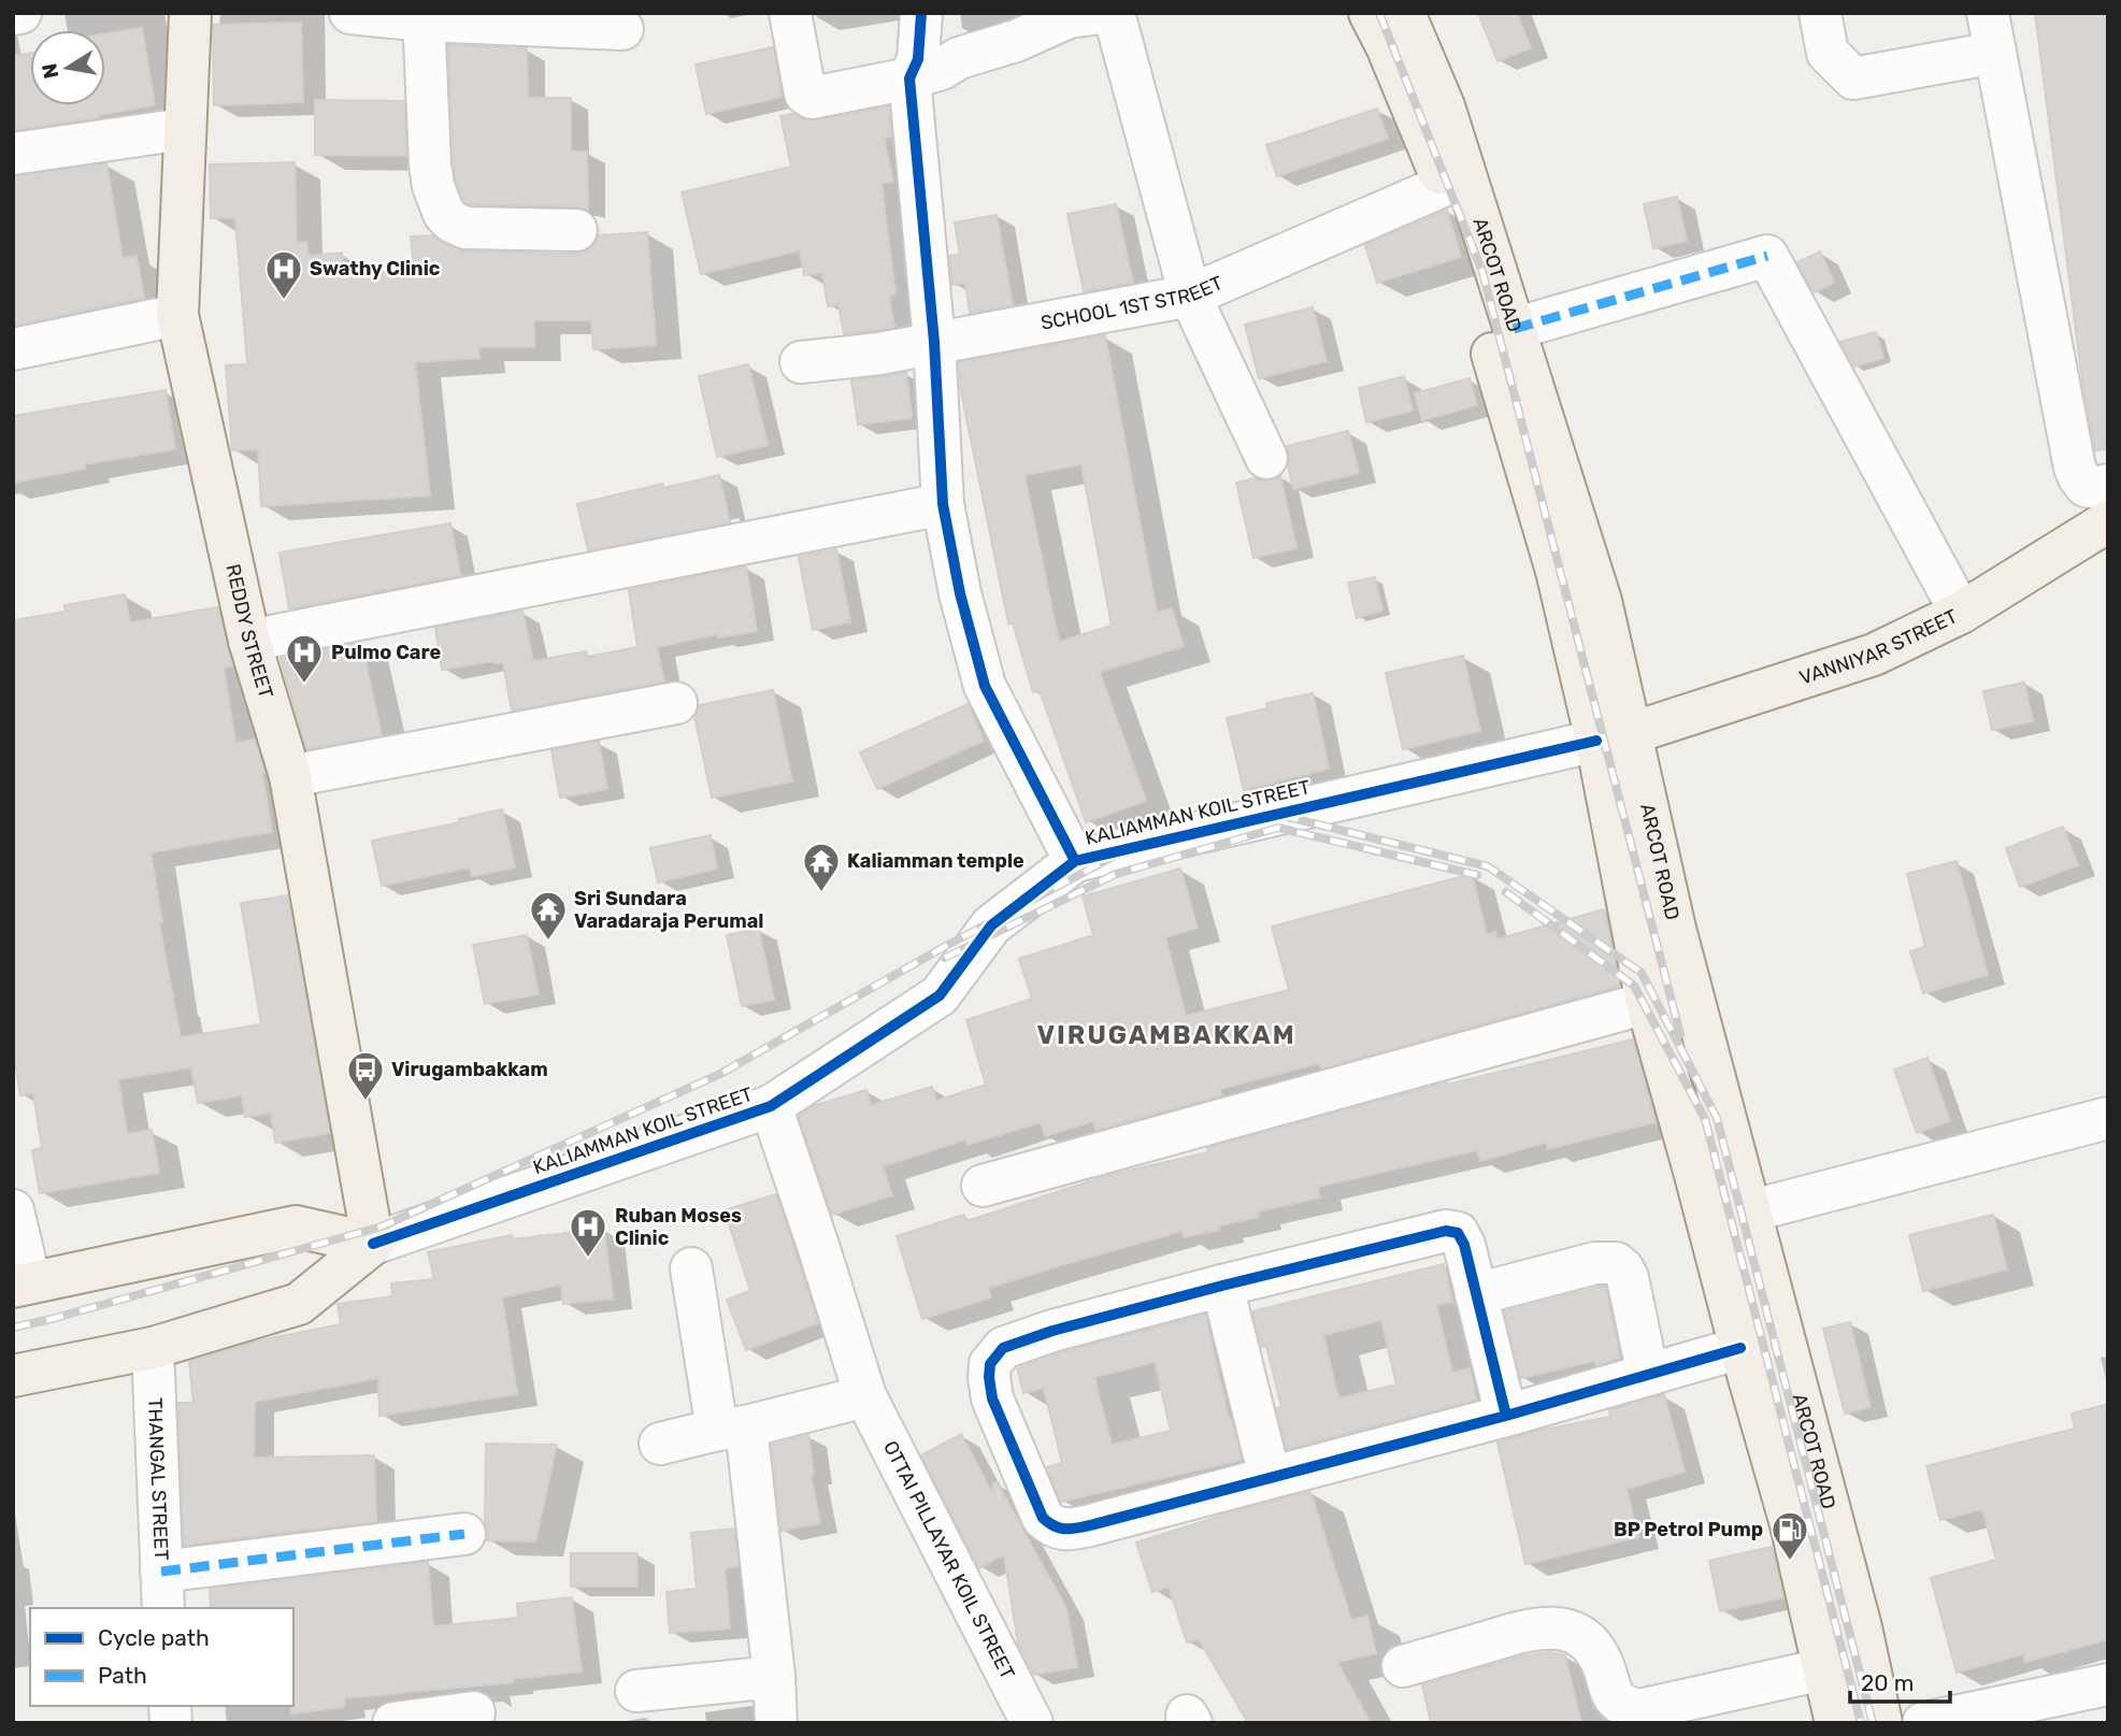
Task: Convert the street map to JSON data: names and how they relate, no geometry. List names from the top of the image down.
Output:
{
  "streets": {
    "main road": [
      "ARCOT ROAD",
      "REDDY STREET",
      "VANNIYAR STREET",
      "KALIAMMAN KOIL STREET"
    ],
    "street": ["SCHOOL 1ST STREET", "THANGAL STREET", "OTTAI PILLAYAR KOIL STREET"]
  },
  "crossings": [
    ["ARCOT ROAD", "SCHOOL 1ST STREET"],
    ["ARCOT ROAD", "VANNIYAR STREET"],
    ["ARCOT ROAD", "KALIAMMAN KOIL STREET"],
    ["REDDY STREET", "KALIAMMAN KOIL STREET"],
    ["VANNIYAR STREET", "KALIAMMAN KOIL STREET"],
    ["KALIAMMAN KOIL STREET", "THANGAL STREET"],
    ["KALIAMMAN KOIL STREET", "OTTAI PILLAYAR KOIL STREET"]
  ],
  "districts": ["VIRUGAMBAKKAM"],
  "places": {
    "hospital": ["Swathy Clinic", "Pulmo Care", "Ruban Moses Clinic"],
    "temple": ["Kaliamman temple", "Sri Sundara Varadaraja Perumal"],
    "bus stop": ["Virugambakkam"],
    "fuel station": ["BP Petrol Pump"]
  },
  "legend": ["Cycle path", "Path"],
  "scale_bar": "20 m",
  "north": "left"
}
